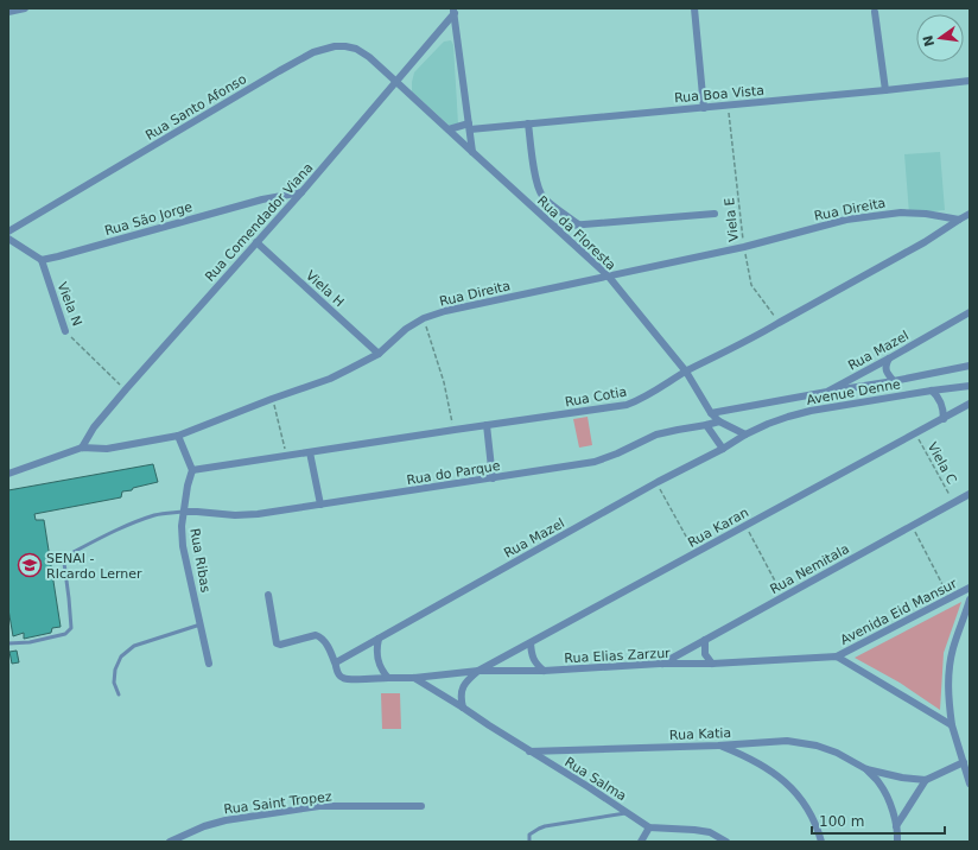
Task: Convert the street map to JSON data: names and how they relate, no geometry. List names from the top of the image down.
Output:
{
  "streets": {
    "street": [
      "Rua Boa Vista",
      "Rua Santo Afonso",
      "Rua Direita",
      "Rua São Jorge",
      "Rua Comendador Viana",
      "Rua da Floresta",
      "Viela H",
      "Viela N",
      "Rua Mazel",
      "Avenue Denne",
      "Rua Cotia",
      "Rua do Parque",
      "Rua Karan",
      "Rua Ribas",
      "Rua Nemitala",
      "Avenida Eid Mansur",
      "Rua Elias Zarzur",
      "Rua Katia",
      "Rua Salma",
      "Rua Saint Tropez"
    ],
    "path": ["Viela E", "Viela C"]
  },
  "crossings": [
    ["Rua Boa Vista", "Viela E"],
    ["Rua Boa Vista", "Rua da Floresta"],
    ["Rua Santo Afonso", "Rua Comendador Viana"],
    ["Rua Santo Afonso", "Rua da Floresta"],
    ["Rua Direita", "Viela E"],
    ["Rua Direita", "Rua Comendador Viana"],
    ["Rua Direita", "Rua da Floresta"],
    ["Rua Direita", "Viela H"],
    ["Rua Direita", "Rua Cotia"],
    ["Rua São Jorge", "Rua Comendador Viana"],
    ["Rua São Jorge", "Viela N"],
    ["Viela E", "Rua Cotia"],
    ["Rua Comendador Viana", "Rua da Floresta"],
    ["Rua Comendador Viana", "Viela H"],
    ["Rua Comendador Viana", "Viela N"],
    ["Rua da Floresta", "Rua Mazel"],
    ["Rua da Floresta", "Avenue Denne"],
    ["Rua da Floresta", "Rua Cotia"],
    ["Rua da Floresta", "Rua do Parque"],
    ["Rua Mazel", "Avenue Denne"],
    ["Rua Mazel", "Rua Elias Zarzur"],
    ["Rua Cotia", "Rua Ribas"],
    ["Viela C", "Rua Karan"],
    ["Viela C", "Rua Nemitala"],
    ["Rua do Parque", "Rua Ribas"],
    ["Rua Karan", "Rua Elias Zarzur"],
    ["Rua Nemitala", "Rua Elias Zarzur"],
    ["Avenida Eid Mansur", "Rua Elias Zarzur"],
    ["Rua Elias Zarzur", "Rua Salma"],
    ["Rua Katia", "Rua Salma"]
  ],
  "places": {
    "school or university": ["SENAI - RIcardo Lerner"]
  },
  "scale_bar": "100 m",
  "north": "left"
}
